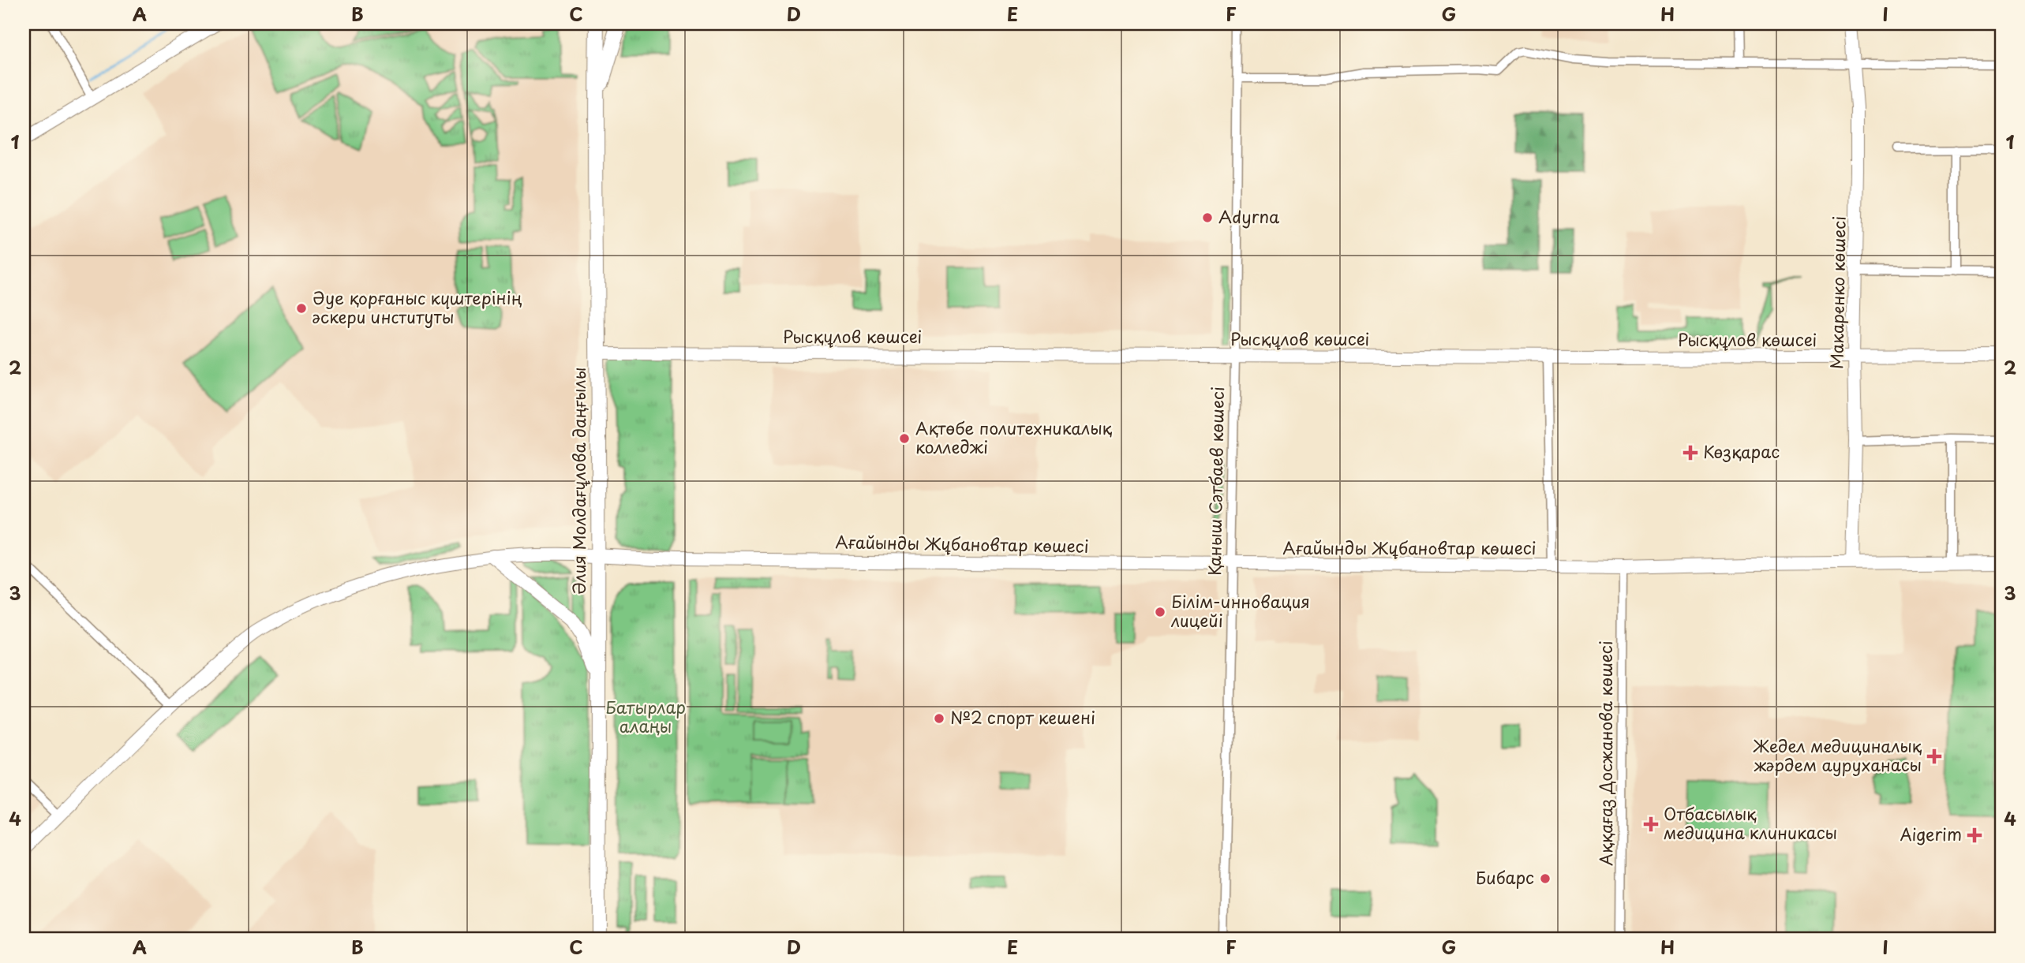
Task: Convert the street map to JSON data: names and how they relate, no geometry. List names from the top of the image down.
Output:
{
  "streets": {
    "main road": ["Әлия Молдағұлова даңғылы"],
    "street": [
      "Макаренко көшесі",
      "Рысқұлов көшсеі",
      "Қаныш Сәтбаев көшесі",
      "Ағайынды Жұбановтар көшесі",
      "Аққағаз Досжанова көшесі"
    ]
  },
  "crossings": [
    ["Макаренко көшесі", "Рысқұлов көшсеі"],
    ["Макаренко көшесі", "Ағайынды Жұбановтар көшесі"],
    ["Рысқұлов көшсеі", "Әлия Молдағұлова даңғылы"],
    ["Рысқұлов көшсеі", "Қаныш Сәтбаев көшесі"],
    ["Әлия Молдағұлова даңғылы", "Ағайынды Жұбановтар көшесі"],
    ["Қаныш Сәтбаев көшесі", "Ағайынды Жұбановтар көшесі"],
    ["Ағайынды Жұбановтар көшесі", "Аққағаз Досжанова көшесі"]
  ],
  "parks": ["Батырлар алаңы"],
  "places": {
    "other": [
      "Adyrna",
      "Әуе қорғаныс күштерінің әскери институты",
      "Ақтөбе политехникалық колледжі",
      "Білім-инновация лицейі",
      "№2 спорт кешені",
      "Бибарс"
    ],
    "health": [
      "Көзқарас",
      "Жедел медициналық жәрдем ауруханасы",
      "Отбасылық медицина клиникасы",
      "Aigerim"
    ]
  },
  "grid": {
    "columns": [
      "A",
      "B",
      "C",
      "D",
      "E",
      "F",
      "G",
      "H",
      "I"
    ],
    "rows": [
      "1",
      "2",
      "3",
      "4"
    ]
  }
}
